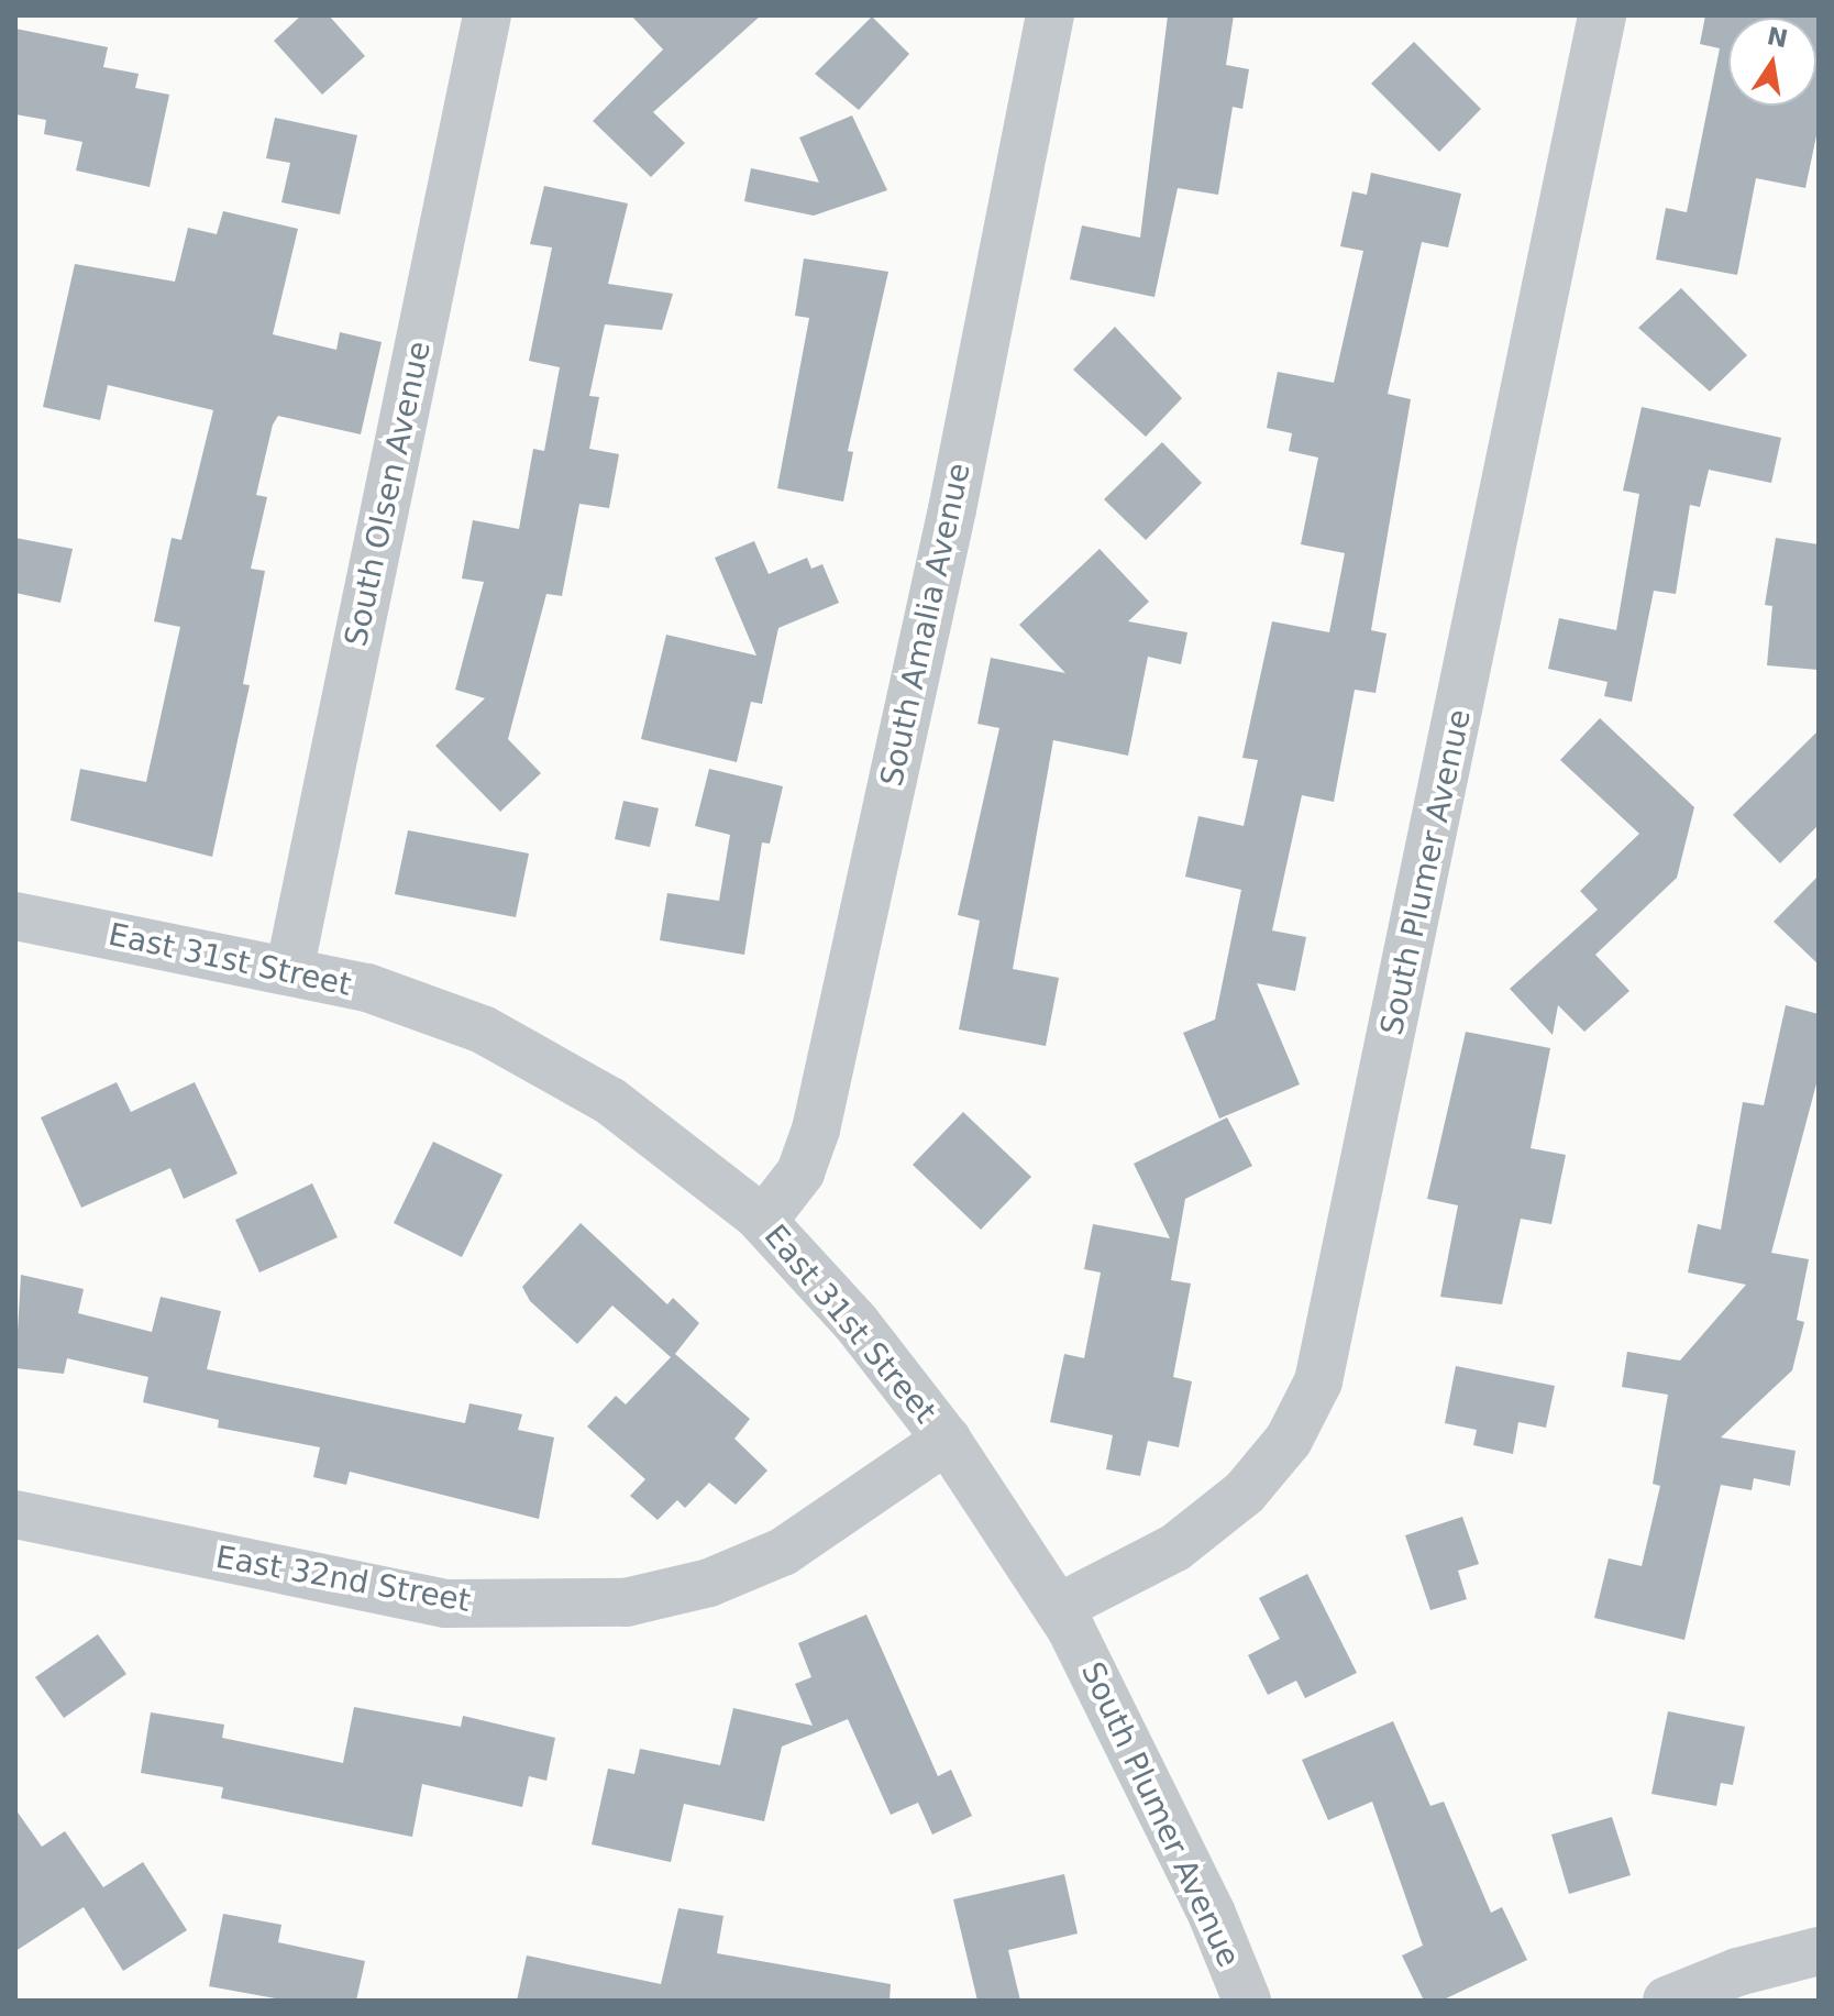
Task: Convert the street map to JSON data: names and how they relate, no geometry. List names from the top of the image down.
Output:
{
  "streets": {
    "street": [
      "South Olsen Avenue",
      "South Amalia Avenue",
      "South Plumer Avenue",
      "East 31st Street",
      "East 32nd Street"
    ]
  },
  "crossings": [
    ["South Olsen Avenue", "East 31st Street"],
    ["South Amalia Avenue", "East 31st Street"],
    ["South Plumer Avenue", "East 31st Street"],
    ["East 31st Street", "East 32nd Street"]
  ],
  "north": "top"
}
